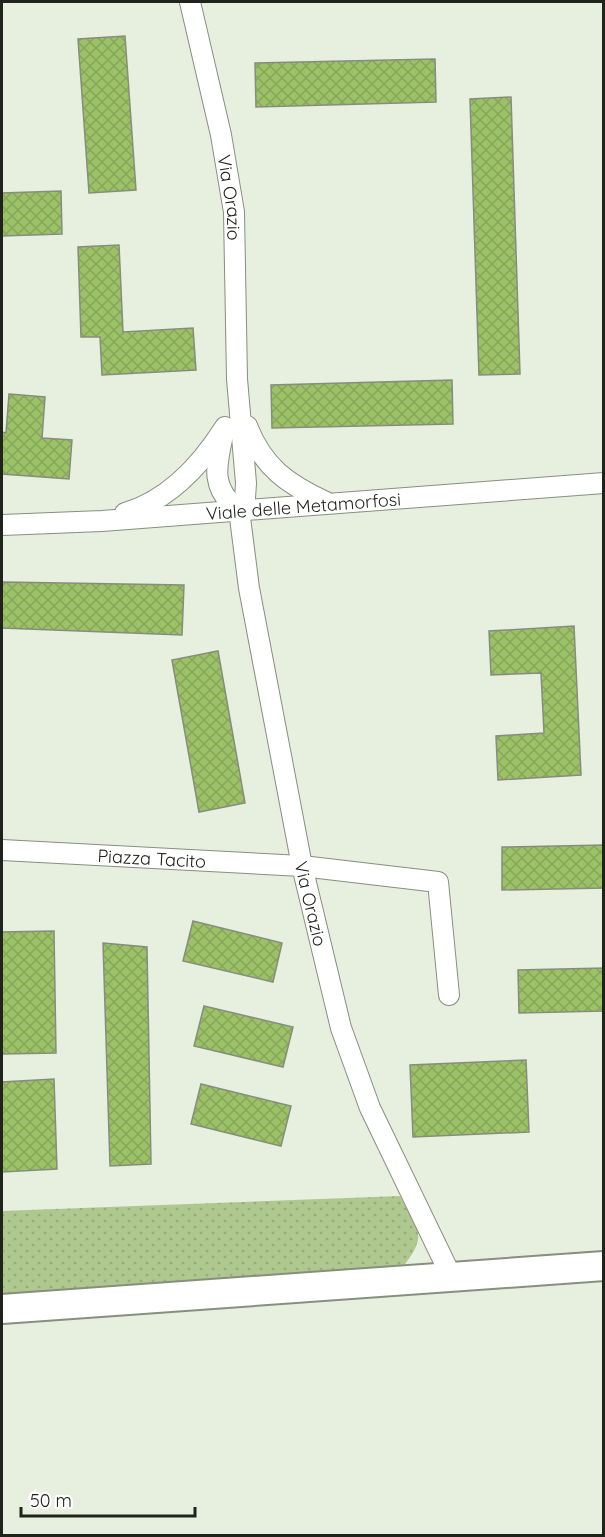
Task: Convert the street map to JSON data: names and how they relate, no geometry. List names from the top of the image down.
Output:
{
  "streets": {
    "street": ["Via Orazio", "Viale delle Metamorfosi", "Piazza Tacito"]
  },
  "crossings": [
    ["Via Orazio", "Viale delle Metamorfosi"],
    ["Via Orazio", "Piazza Tacito"]
  ],
  "scale_bar": "50 m"
}
